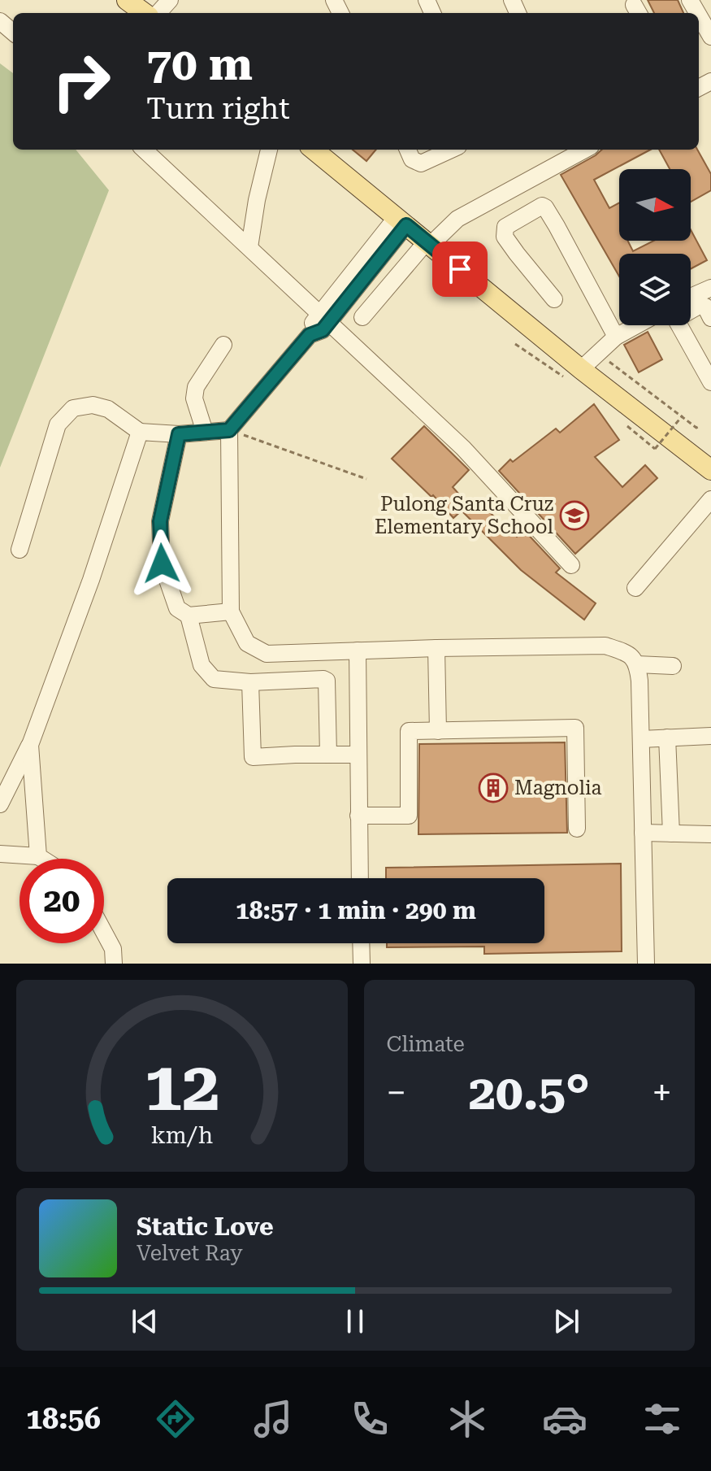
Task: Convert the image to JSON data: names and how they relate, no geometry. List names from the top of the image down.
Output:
{
  "places": {
    "school or university": ["Pulong Santa Cruz Elementary School"],
    "building": ["Magnolia"]
  },
  "north": "right",
  "page": {
    "turn": ["70 m", "Turn right"],
    "limit": "20",
    "trip": "18:57 · 1 min · 290 m",
    "tile": "Climate",
    "heat": ["−", "20.5°", "+"],
    "song": ["Static Love", "Velvet Ray"],
    "tabs": "18:56",
    "gauge": ["12", "km/h"]
  }
}
